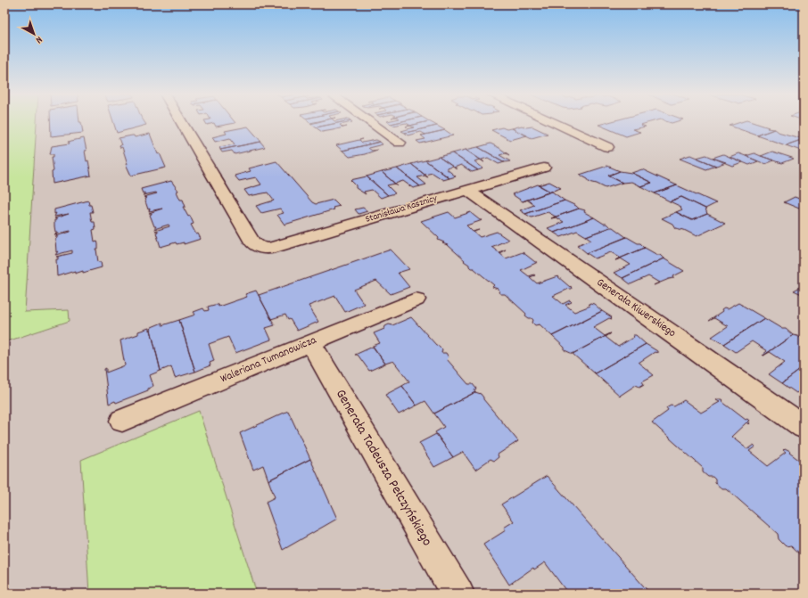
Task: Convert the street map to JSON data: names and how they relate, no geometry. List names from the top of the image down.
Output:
{
  "streets": {
    "street": [
      "Stanisława Kasznicy",
      "Generała Kiwerskiego",
      "Waleriana Tumanowicza",
      "Generała Tadeusza Pełczyńskiego"
    ]
  },
  "crossings": [
    ["Stanisława Kasznicy", "Generała Kiwerskiego"],
    ["Waleriana Tumanowicza", "Generała Tadeusza Pełczyńskiego"]
  ],
  "north": "bottom right"
}
